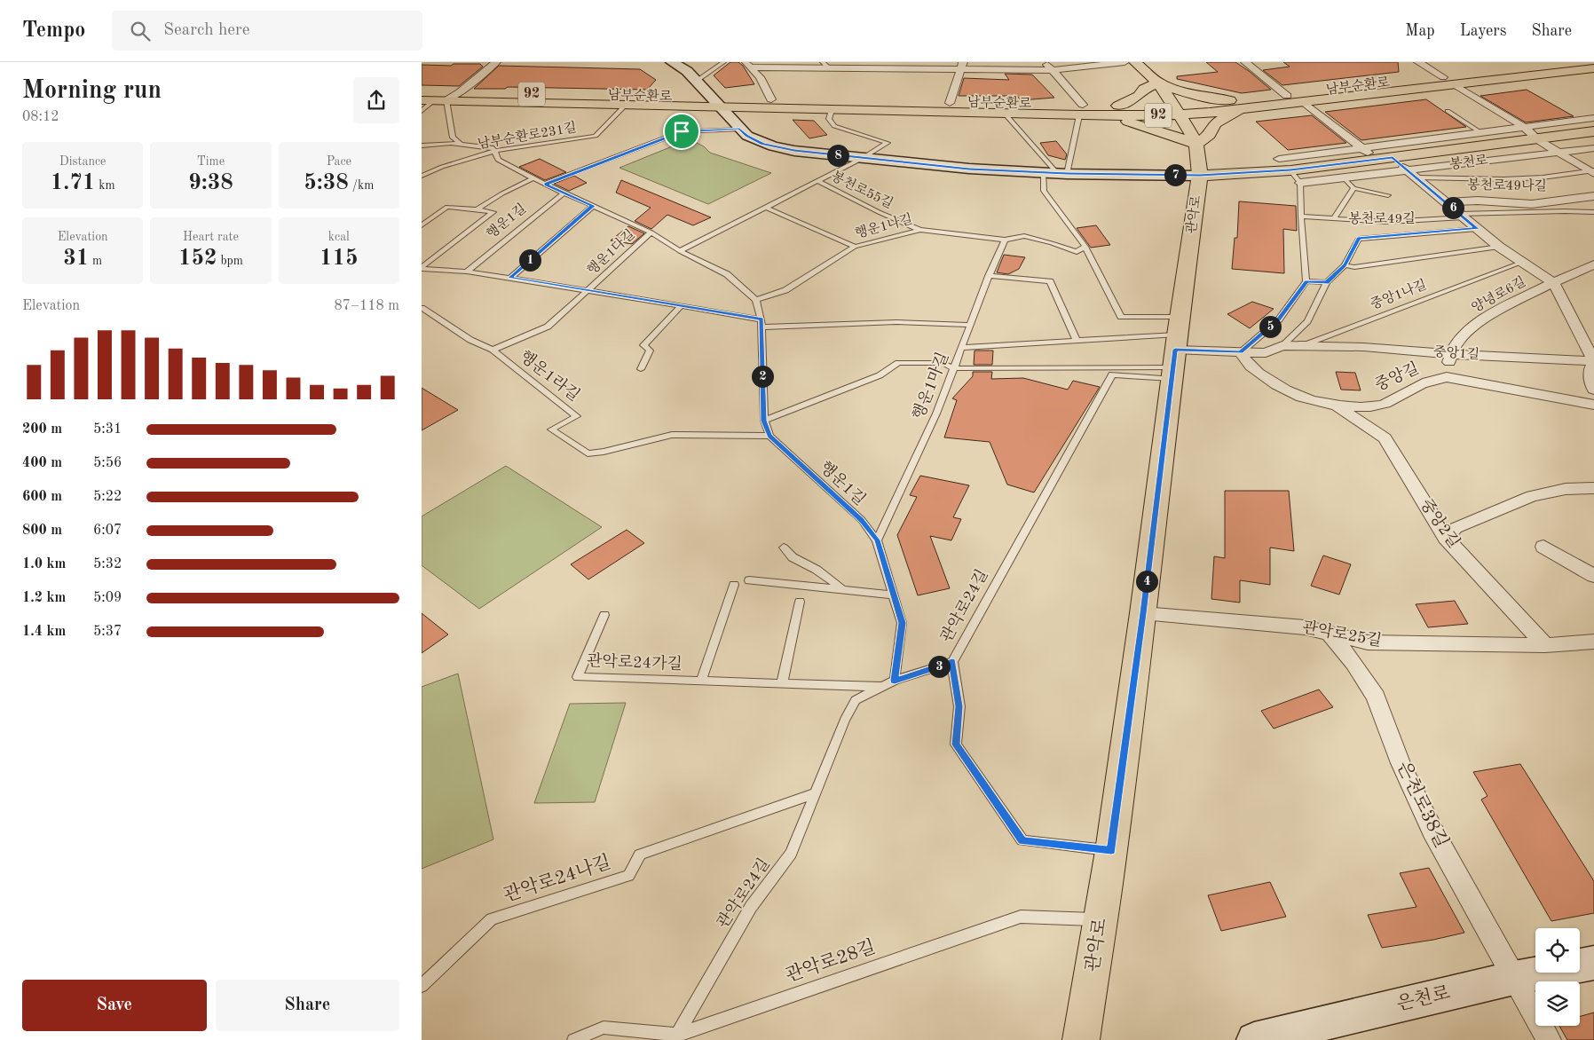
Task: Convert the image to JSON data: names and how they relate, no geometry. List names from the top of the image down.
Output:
{
  "streets": {
    "main road": [
      "남부순환로",
      "92",
      "봉천로",
      "관악로",
      "은천로"
    ],
    "street": [
      "봉천로49나길",
      "양녕로6길",
      "중앙1길",
      "중앙길",
      "중앙2길",
      "관악로25길",
      "은천로38길"
    ],
    "lane": [
      "남부순환로231길",
      "봉천로55길",
      "봉천로49길",
      "행운1길",
      "행운1나길",
      "행운1다길",
      "중앙1나길",
      "행운1라길",
      "행운1마길",
      "관악로24길",
      "관악로24가길",
      "관악로24나길",
      "관악로28길"
    ]
  },
  "crossings": [
    ["남부순환로", "남부순환로231길"],
    ["남부순환로", "봉천로"],
    ["남부순환로", "관악로"],
    ["봉천로", "봉천로55길"],
    ["봉천로", "관악로"],
    ["봉천로55길", "행운1나길"],
    ["관악로", "관악로24길"],
    ["관악로", "관악로25길"],
    ["관악로", "관악로28길"],
    ["행운1길", "행운1나길"],
    ["행운1길", "행운1다길"],
    ["행운1길", "행운1라길"],
    ["행운1길", "행운1마길"],
    ["행운1길", "관악로24길"],
    ["행운1나길", "행운1마길"],
    ["행운1다길", "행운1라길"],
    ["중앙1나길", "중앙1길"],
    ["양녕로6길", "중앙1길"],
    ["양녕로6길", "중앙길"],
    ["중앙1길", "중앙길"],
    ["중앙길", "중앙2길"],
    ["중앙2길", "관악로25길"],
    ["관악로24길", "관악로24가길"],
    ["관악로24길", "관악로24나길"],
    ["관악로24길", "관악로28길"],
    ["관악로25길", "은천로38길"],
    ["은천로38길", "은천로"]
  ],
  "page": {
    "header": "Tempo",
    "search": "Search here",
    "nav": ["Map", "Layers", "Share"],
    "heading": ["Morning run", "08:12"],
    "stats": [
      ["Distance", "1.71 km"],
      ["Time", "9:38"],
      ["Pace", "5:38 /km"],
      ["Elevation", "31 m"],
      ["Heart rate", "152 bpm"],
      ["kcal", "115"]
    ],
    "pins": [
      "8",
      "7",
      "6",
      "1",
      "5",
      "2",
      "4",
      "3"
    ],
    "chart": ["Elevation", "87–118 m"],
    "list": [
      {
        "name": "200 m",
        "note": "5:31"
      },
      {
        "name": "400 m",
        "note": "5:56"
      },
      {
        "name": "600 m",
        "note": "5:22"
      },
      {
        "name": "800 m",
        "note": "6:07"
      },
      {
        "name": "1.0 km",
        "note": "5:32"
      },
      {
        "name": "1.2 km",
        "note": "5:09"
      },
      {
        "name": "1.4 km",
        "note": "5:37"
      }
    ],
    "buttons": ["Save", "Share"]
  }
}
